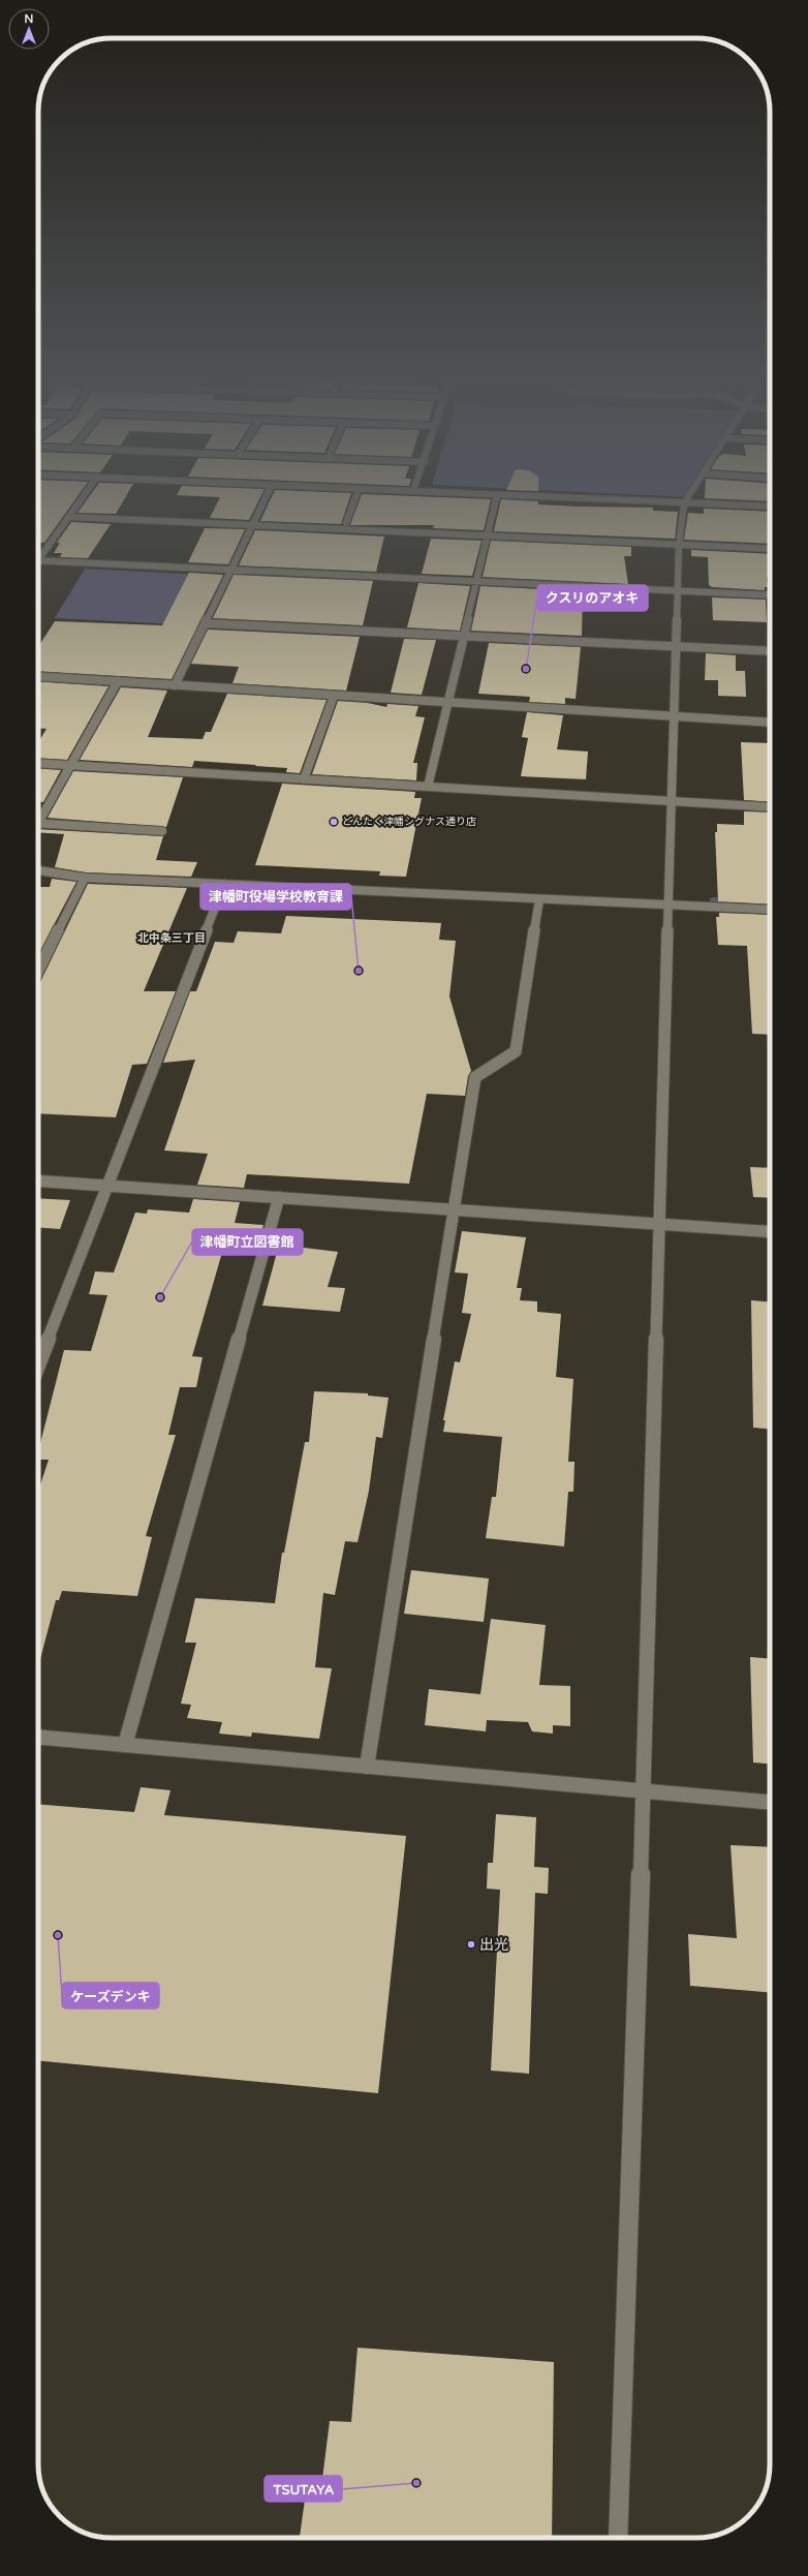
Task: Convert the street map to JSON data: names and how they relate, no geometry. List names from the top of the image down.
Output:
{
  "districts": ["北中条三丁目"],
  "places": [
    "クスリのアオキ",
    "どんたく津幡シグナス通り店",
    "津幡町役場学校教育課",
    "津幡町立図書館",
    "ケーズデンキ",
    "出光",
    "TSUTAYA"
  ],
  "north": "top"
}
